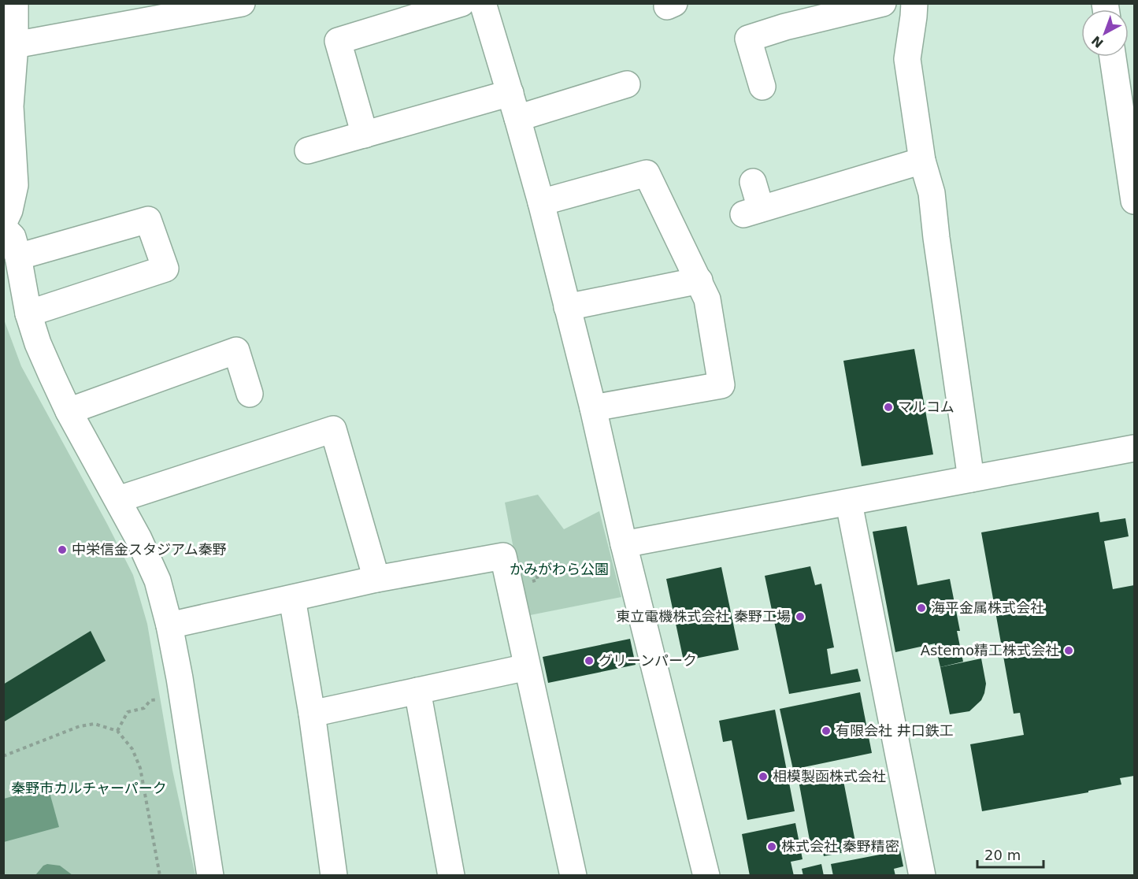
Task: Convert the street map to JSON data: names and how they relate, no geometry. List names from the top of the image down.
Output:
{
  "parks": ["かみがわら公園", "秦野市カルチャーパーク"],
  "places": [
    "マルコム",
    "中栄信金スタジアム秦野",
    "海平金属株式会社",
    "東立電機株式会社 秦野工場",
    "Astemo精工株式会社",
    "グリーンパーク",
    "有限会社 井口鉄工",
    "相模製函株式会社",
    "株式会社 秦野精密"
  ],
  "scale_bar": "20 m",
  "north": "bottom left"
}
